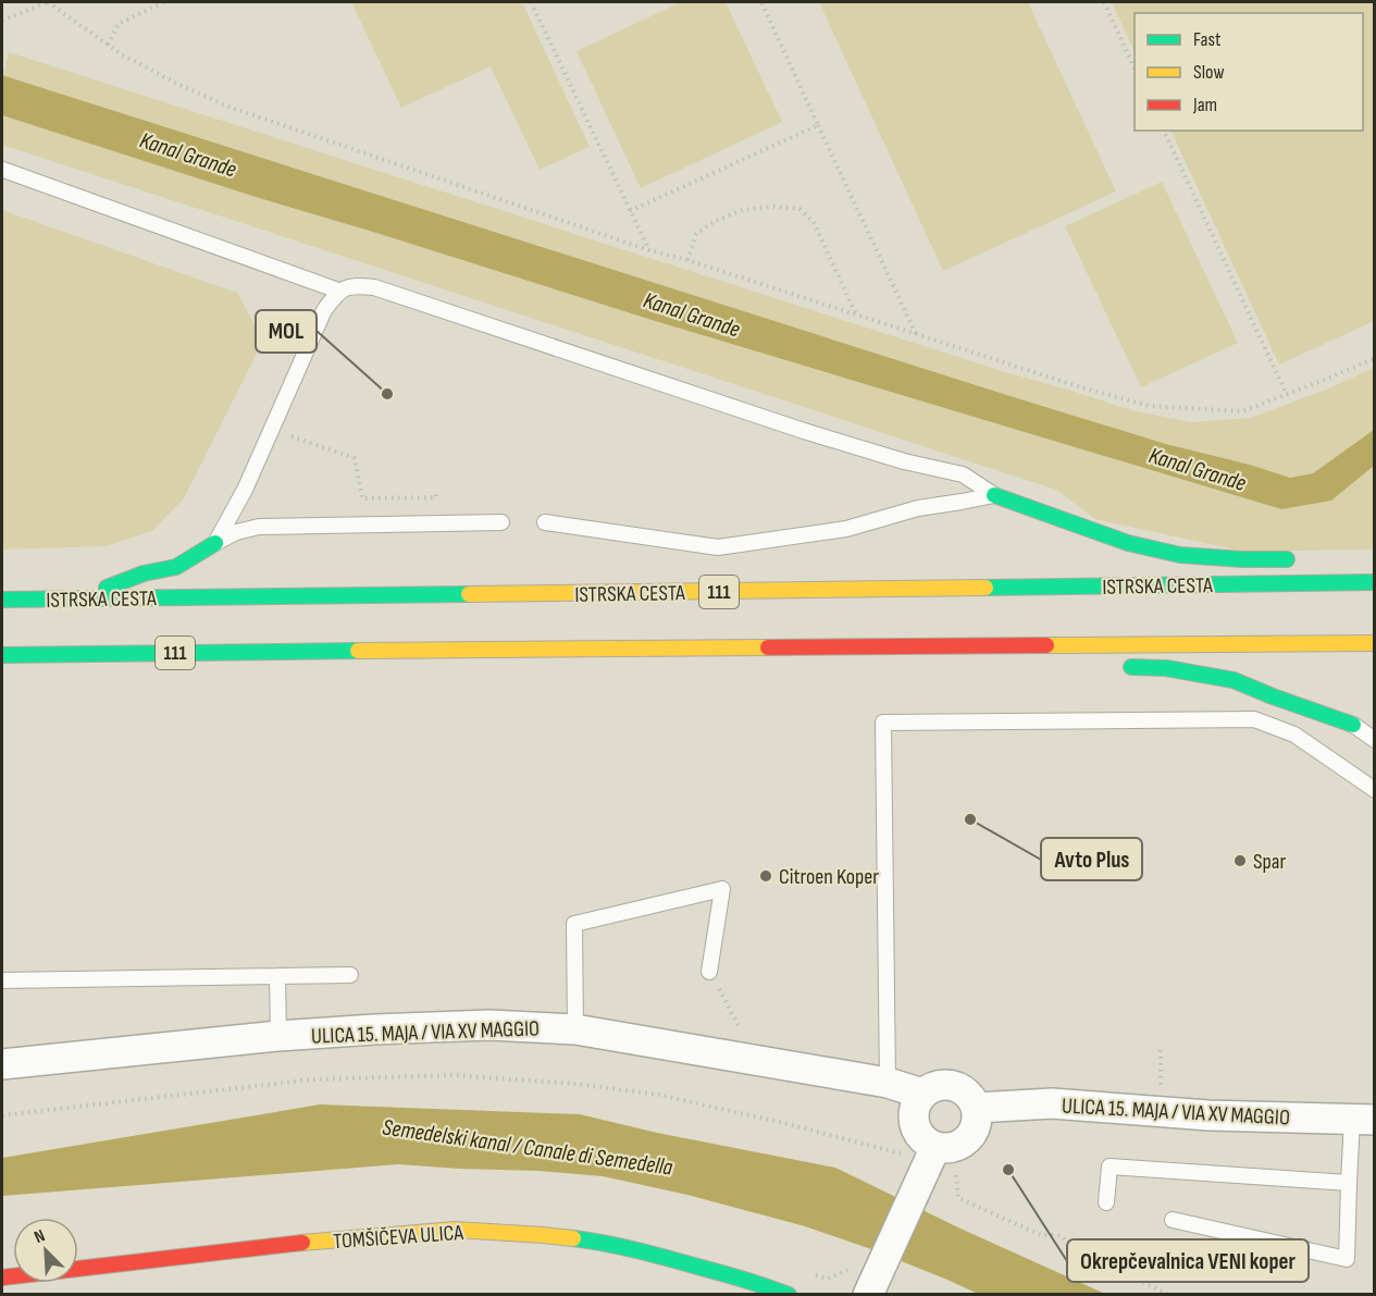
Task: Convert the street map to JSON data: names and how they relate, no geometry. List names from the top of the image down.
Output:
{
  "streets": {
    "main road": ["ISTRSKA CESTA", "111", "TOMŠIČEVA ULICA"],
    "street": ["ULICA 15. MAJA / VIA XV MAGGIO"]
  },
  "water": ["Kanal Grande", "Semedelski kanal / Canale di Semedella"],
  "places": [
    "MOL",
    "Avto Plus",
    "Spar",
    "Citroen Koper",
    "Okrepčevalnica VENI koper"
  ],
  "legend": ["Fast", "Slow", "Jam"],
  "north": "top left"
}
